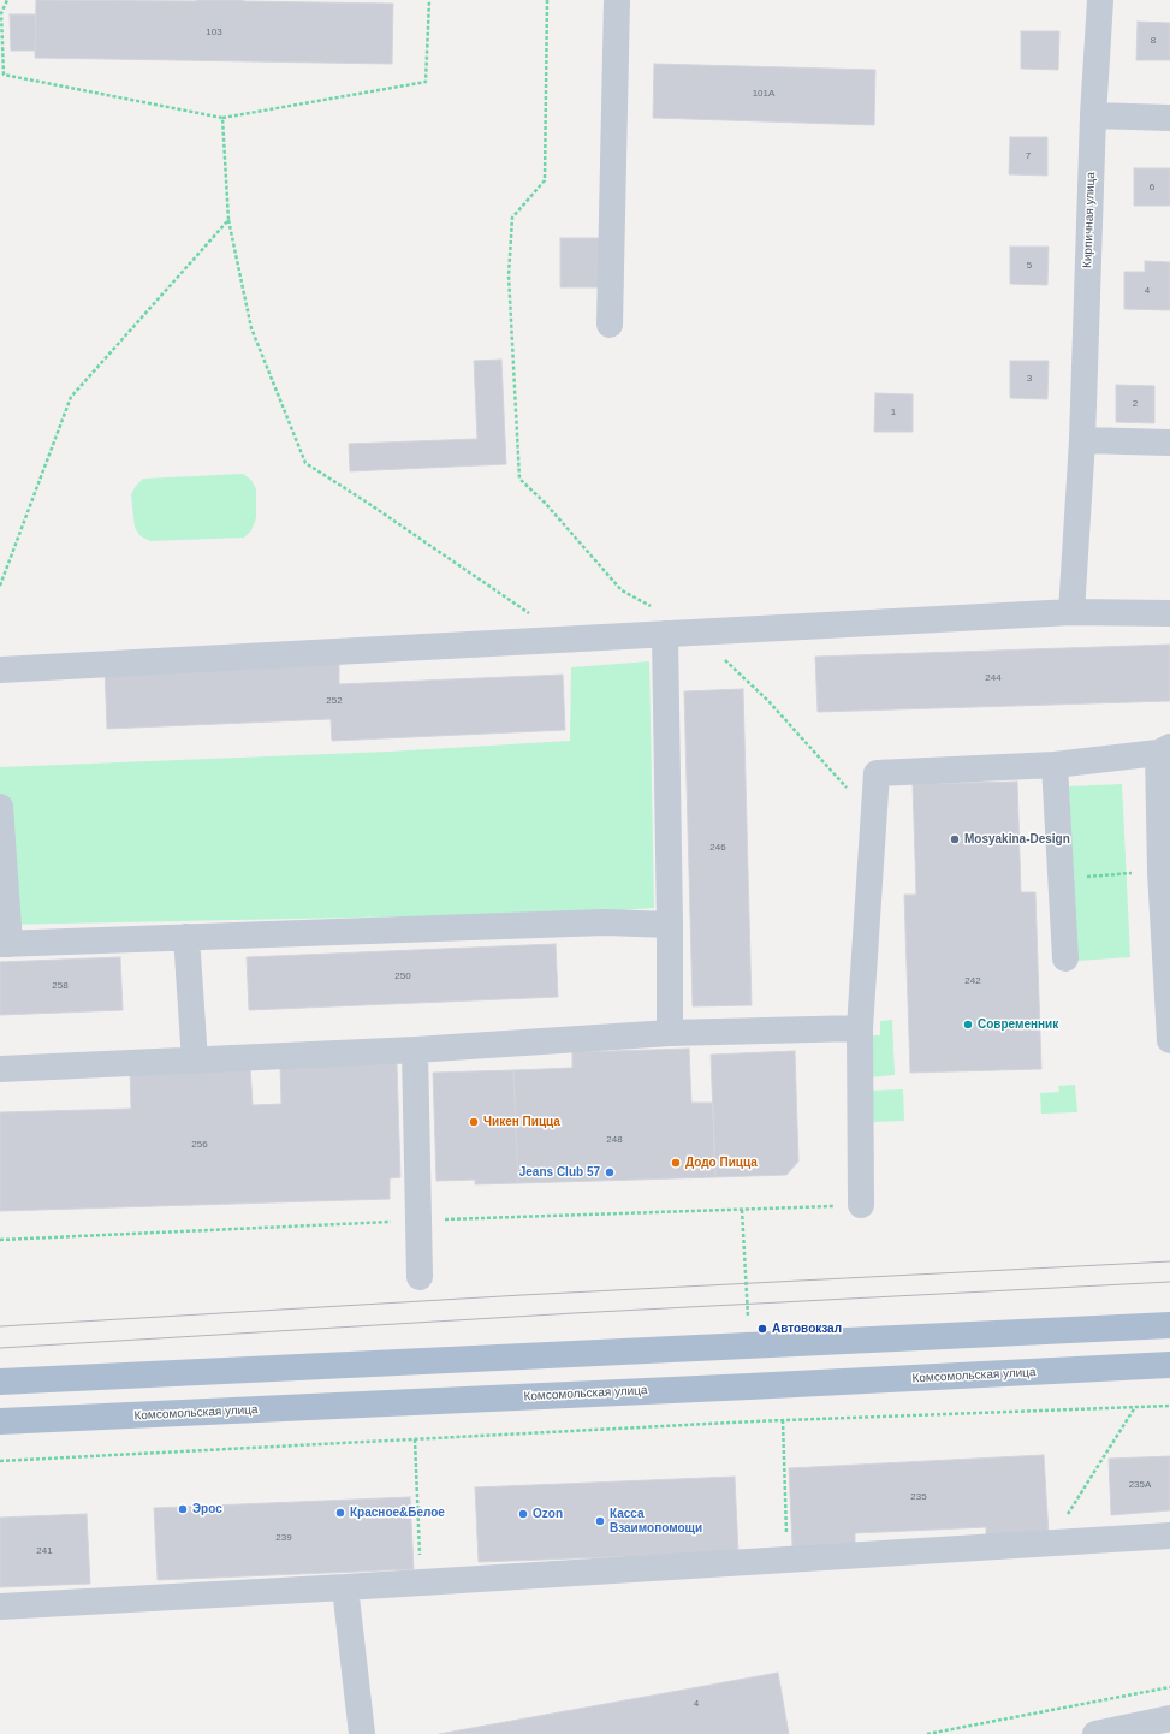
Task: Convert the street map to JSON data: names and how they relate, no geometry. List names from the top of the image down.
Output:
{
  "streets": {
    "main road": ["Комсомольская улица"],
    "street": ["Кирпичная улица"]
  },
  "places": [
    "Mosyakina-Design",
    "Современник",
    "Чикен Пицца",
    "Додо Пицца",
    "Jeans Club 57",
    "Автовокзал",
    "Эрос",
    "Красное&Белое",
    "Ozon",
    "Касса Взаимопомощи"
  ],
  "house_numbers": [
    "103",
    "8",
    "101А",
    "7",
    "6",
    "5",
    "4",
    "3",
    "2",
    "1",
    "244",
    "252",
    "246",
    "250",
    "242",
    "258",
    "248",
    "256",
    "235А",
    "235",
    "239",
    "241",
    "4"
  ]
}
